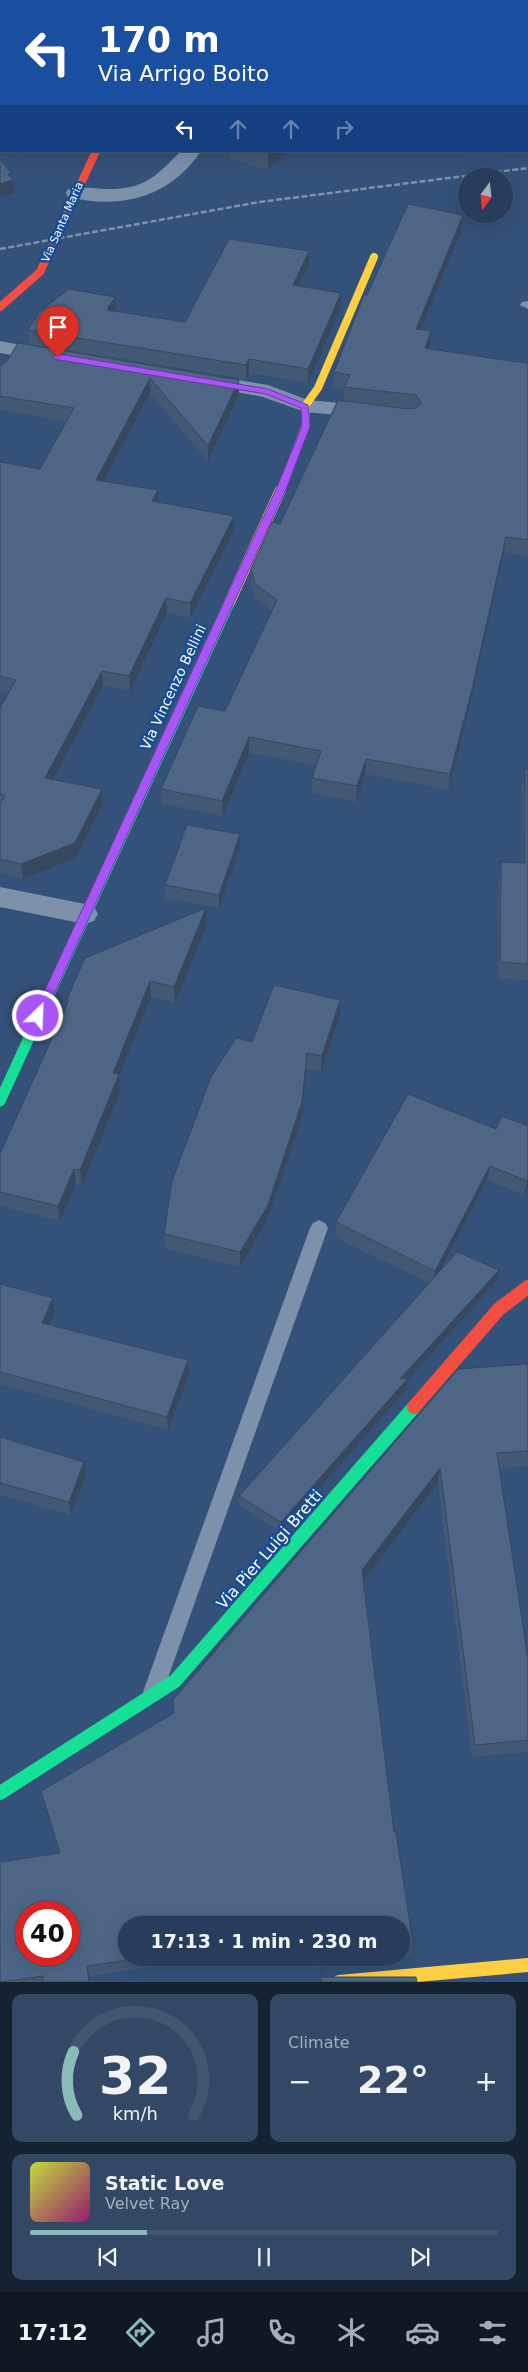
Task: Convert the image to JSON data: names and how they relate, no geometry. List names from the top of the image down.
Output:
{
  "streets": {
    "street": ["Via Santa Maria", "Via Vincenzo Bellini", "Via Pier Luigi Bretti"]
  },
  "north": "bottom",
  "page": {
    "turn": ["170 m", "Via Arrigo Boito"],
    "limit": "40",
    "trip": "17:13 · 1 min · 230 m",
    "tile": "Climate",
    "heat": ["−", "22°", "+"],
    "song": ["Static Love", "Velvet Ray"],
    "tabs": "17:12",
    "gauge": ["32", "km/h"]
  }
}
